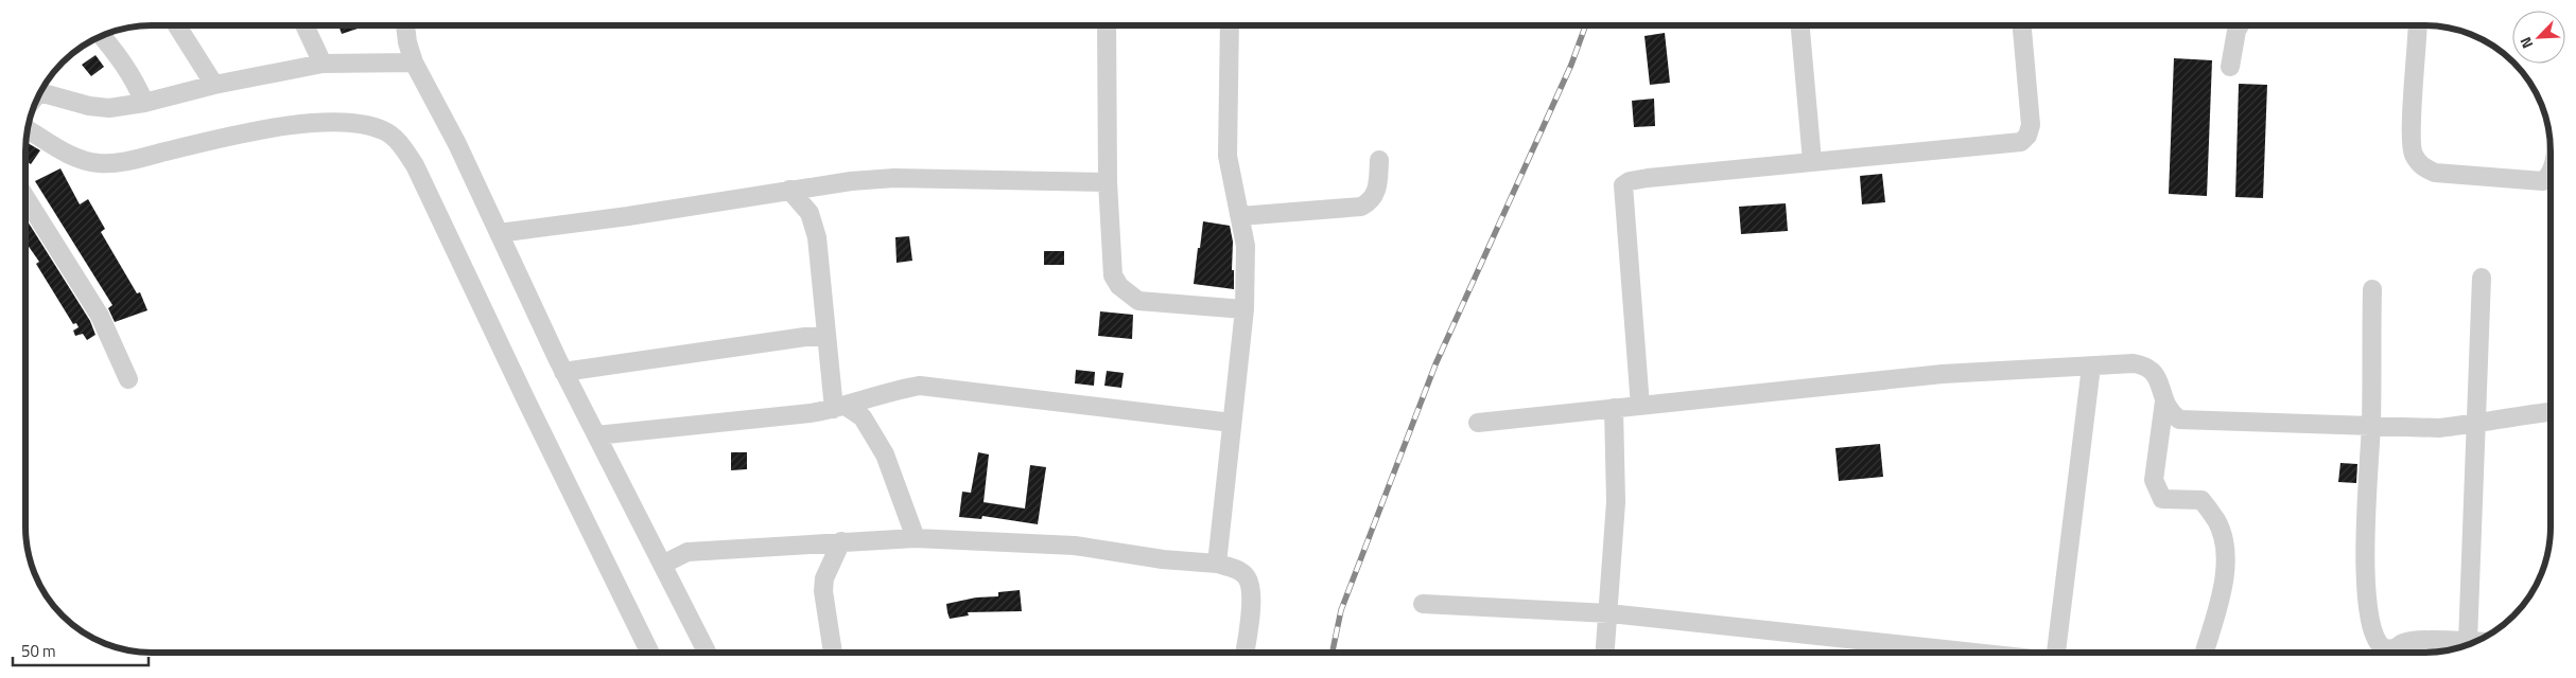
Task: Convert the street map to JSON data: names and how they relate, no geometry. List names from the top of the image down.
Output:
{
  "scale_bar": "50 m",
  "north": "bottom left"
}
